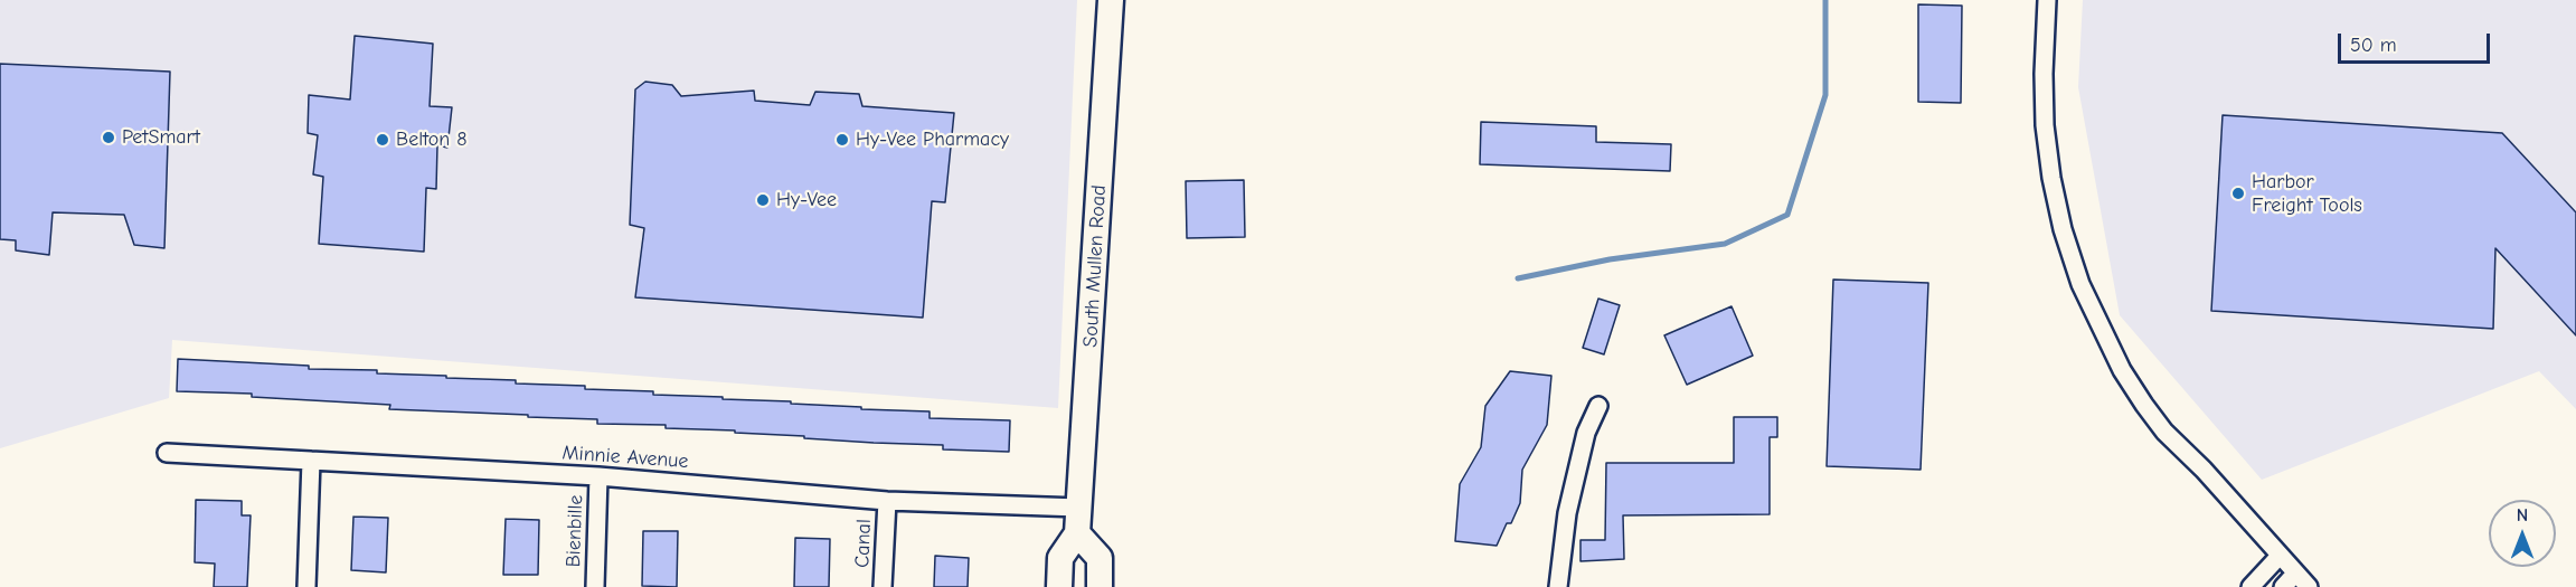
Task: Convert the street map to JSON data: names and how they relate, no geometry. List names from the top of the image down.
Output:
{
  "streets": {
    "street": [
      "South Mullen Road",
      "Minnie Avenue",
      "Bienbille",
      "Canal"
    ]
  },
  "crossings": [
    ["South Mullen Road", "Minnie Avenue"],
    ["Minnie Avenue", "Bienbille"],
    ["Minnie Avenue", "Canal"]
  ],
  "places": [
    "PetSmart",
    "Belton 8",
    "Hy-Vee Pharmacy",
    "Harbor Freight Tools",
    "Hy-Vee"
  ],
  "scale_bar": "50 m",
  "north": "top"
}
